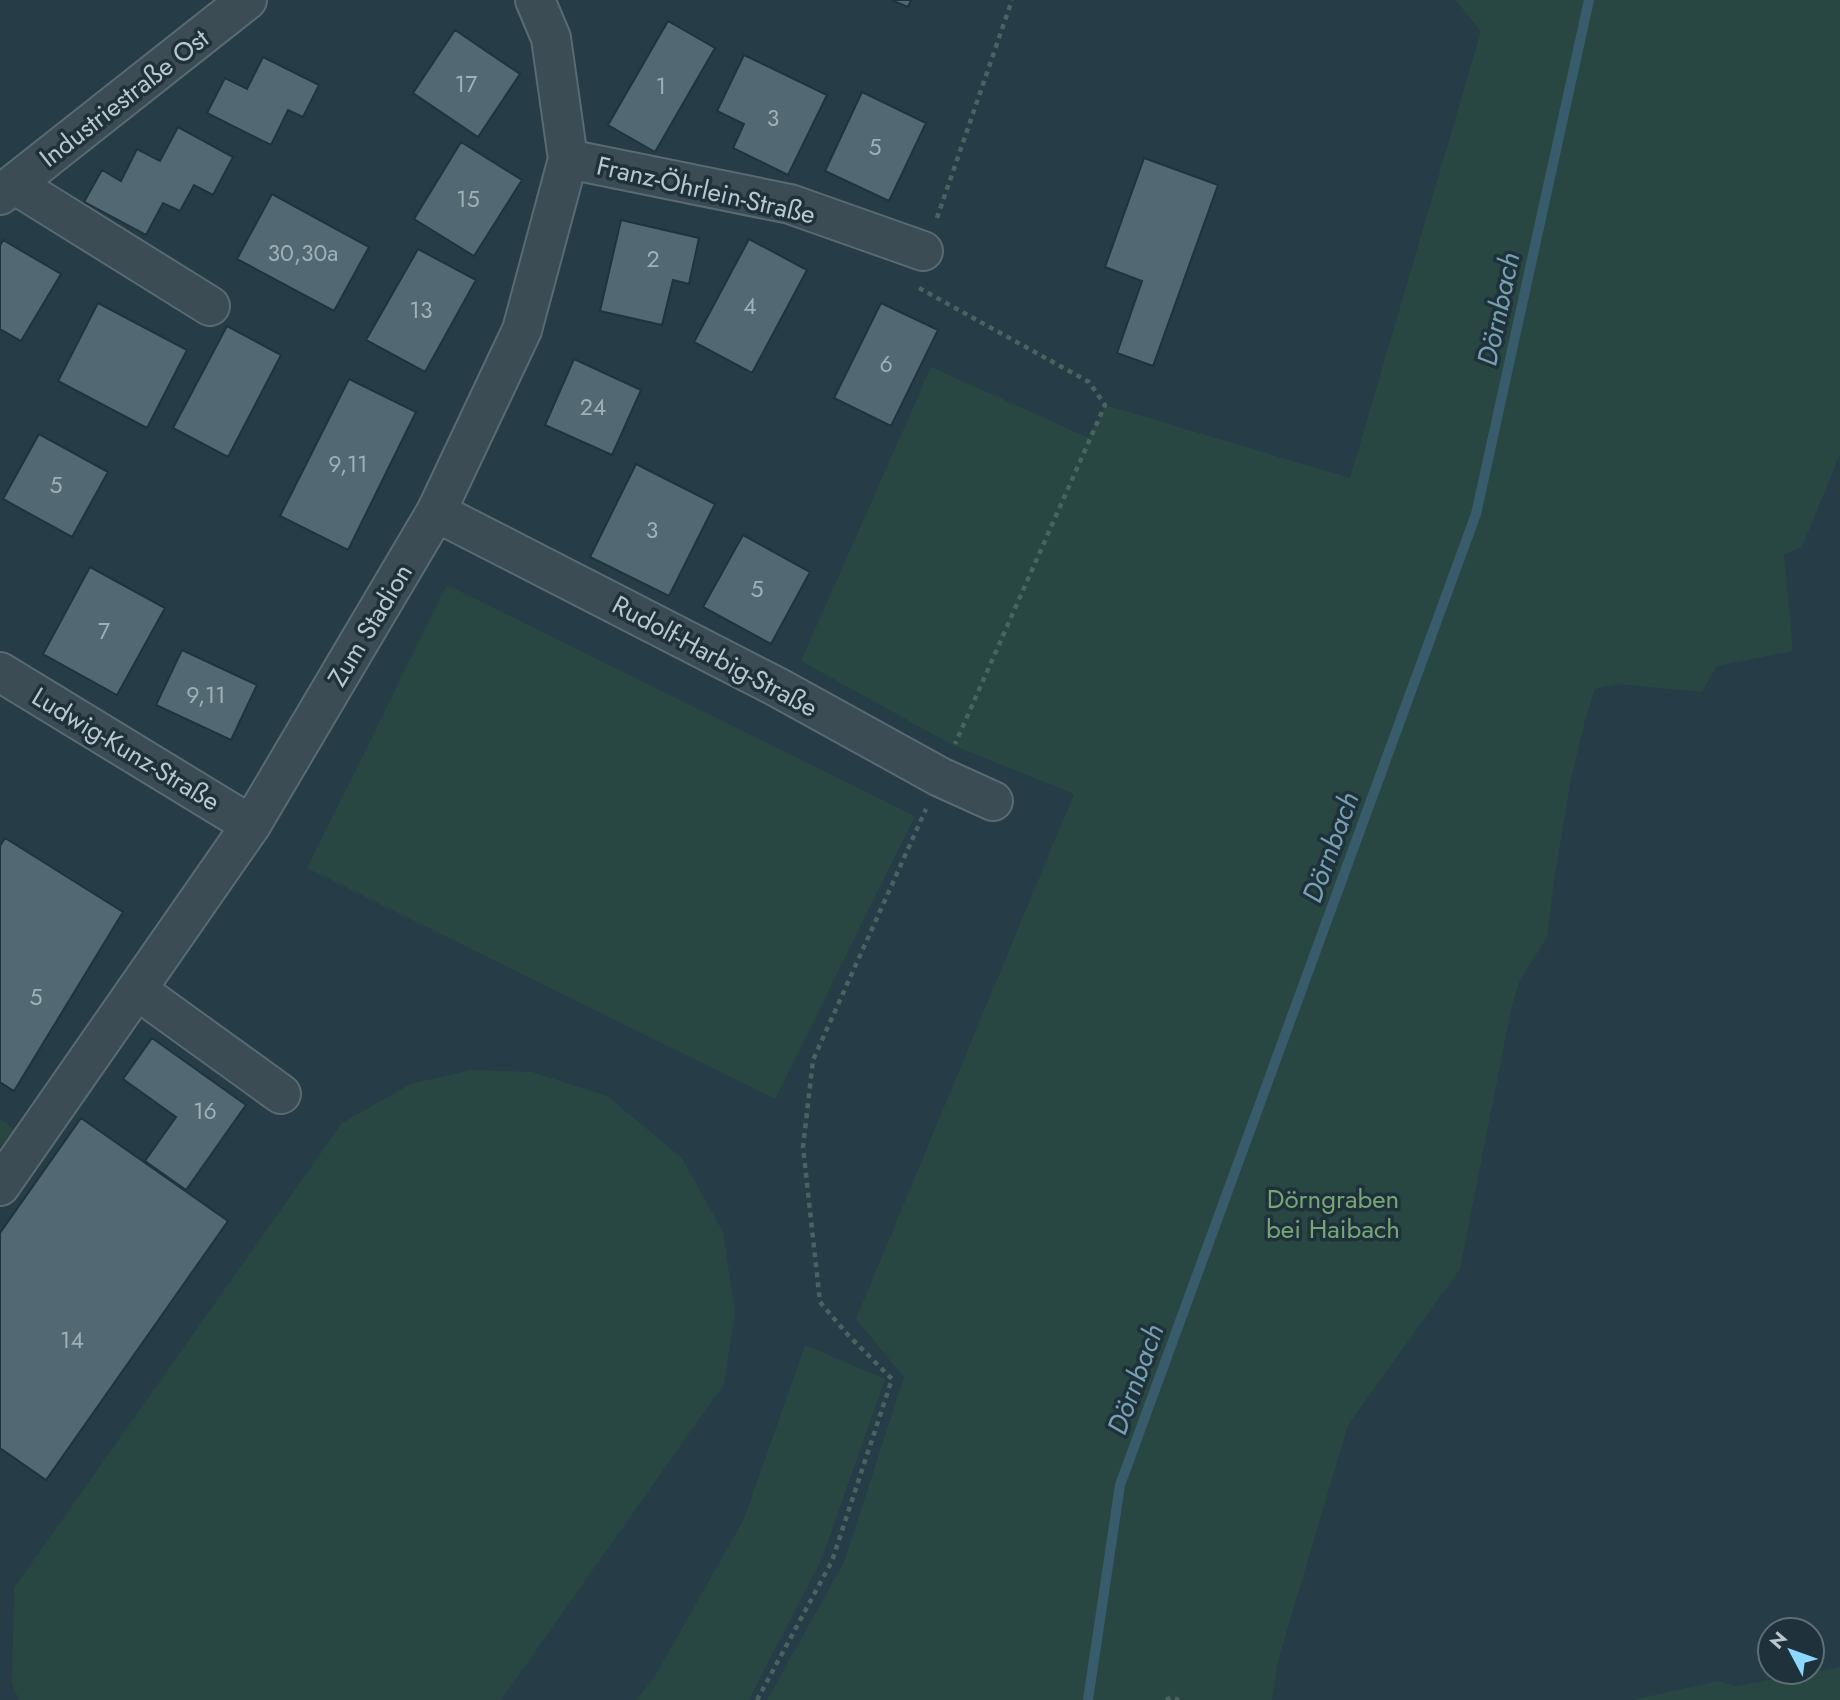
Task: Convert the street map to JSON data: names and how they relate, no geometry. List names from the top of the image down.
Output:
{
  "streets": {
    "street": [
      "Industriestraße Ost",
      "Franz-Öhrlein-Straße",
      "Zum Stadion",
      "Rudolf-Harbig-Straße",
      "Ludwig-Kunz-Straße"
    ]
  },
  "crossings": [
    ["Franz-Öhrlein-Straße", "Zum Stadion"],
    ["Zum Stadion", "Rudolf-Harbig-Straße"],
    ["Zum Stadion", "Ludwig-Kunz-Straße"]
  ],
  "water": ["Dörnbach"],
  "parks": ["Dörngraben bei Haibach"],
  "house_numbers": [
    "17",
    "1",
    "3",
    "5",
    "15",
    "30,30a",
    "2",
    "4",
    "13",
    "6",
    "24",
    "9,11",
    "5",
    "3",
    "5",
    "7",
    "9,11",
    "5",
    "16",
    "14"
  ],
  "north": "top left"
}
